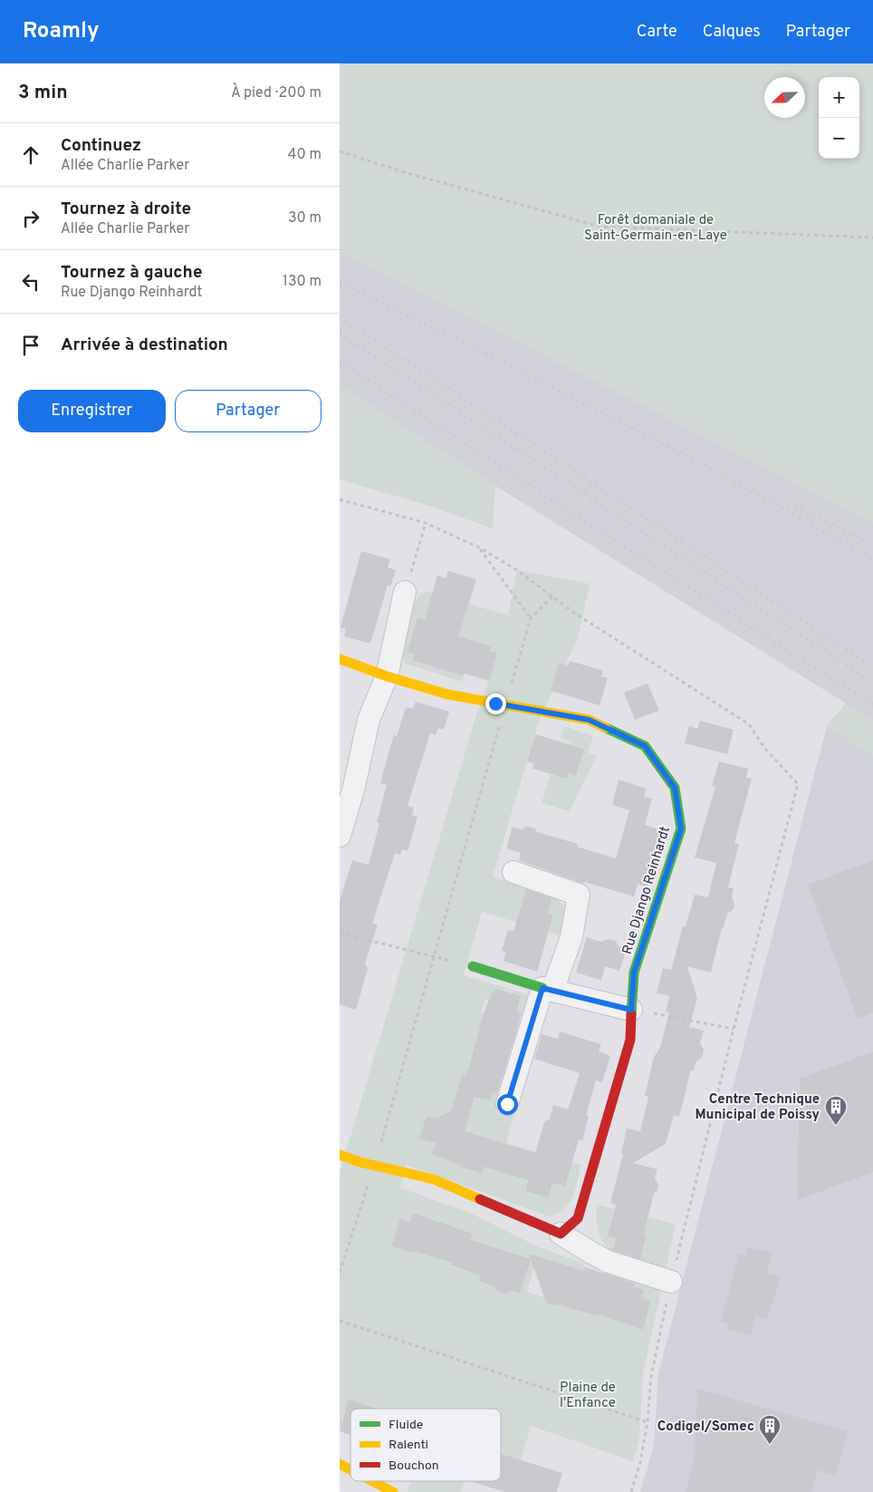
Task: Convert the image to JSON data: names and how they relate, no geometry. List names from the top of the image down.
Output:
{
  "streets": {
    "street": ["Rue Django Reinhardt"]
  },
  "parks": ["Forêt domaniale de Saint-Germain-en-Laye", "Plaine de l'Enfance"],
  "places": {
    "building": ["Centre Technique Municipal de Poissy", "Codigel/Somec"]
  },
  "legend": ["Fluide", "Ralenti", "Bouchon"],
  "north": "bottom left",
  "page": {
    "header": "Roamly",
    "nav": ["Carte", "Calques", "Partager"],
    "heading": ["3 min", "À pied · 200 m"],
    "map_buttons": ["+", "−"],
    "list": [
      ["Continuez", "Allée Charlie Parker", "40 m"],
      ["Tournez à droite", "Allée Charlie Parker", "30 m"],
      ["Tournez à gauche", "Rue Django Reinhardt", "130 m"],
      "Arrivée à destination"
    ],
    "buttons": ["Enregistrer", "Partager"]
  }
}
